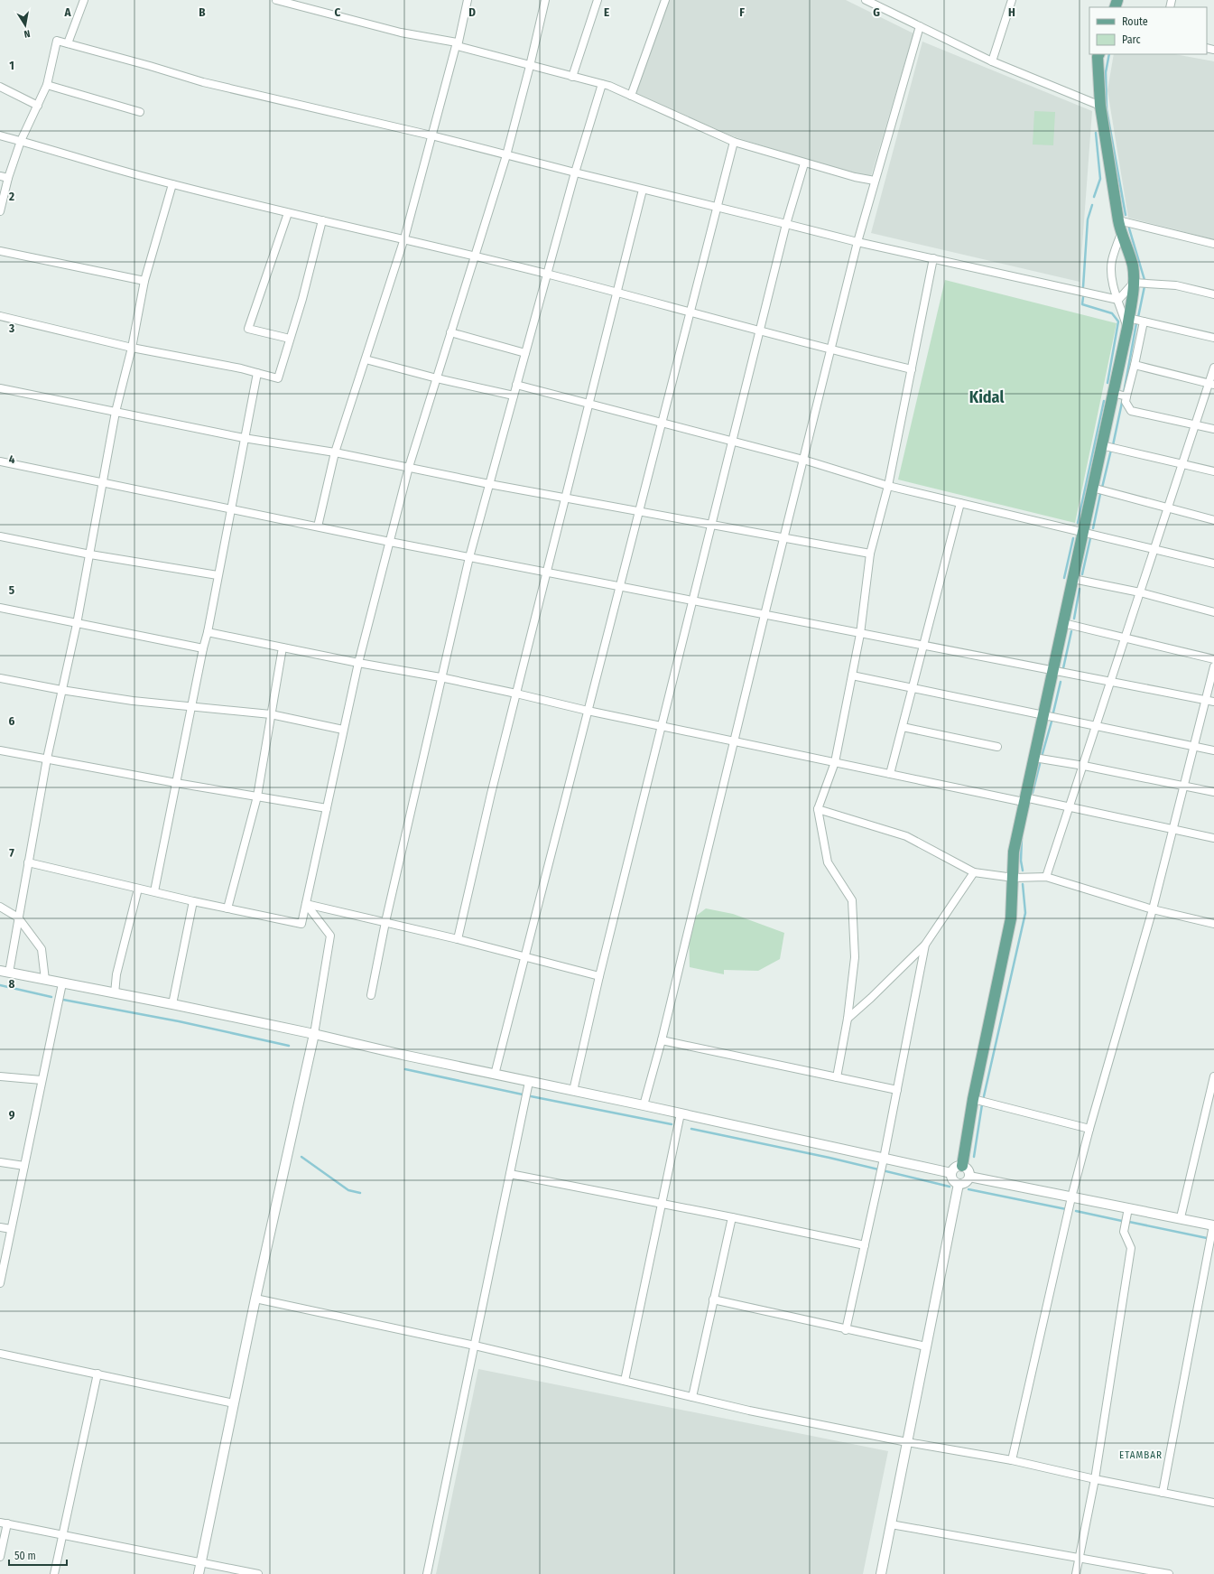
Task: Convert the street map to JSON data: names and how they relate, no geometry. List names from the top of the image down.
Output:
{
  "districts": ["Kidal", "ETAMBAR"],
  "legend": ["Route", "Parc"],
  "scale_bar": "50 m",
  "north": "bottom",
  "grid": {
    "columns": [
      "A",
      "B",
      "C",
      "D",
      "E",
      "F",
      "G",
      "H"
    ],
    "rows": [
      "1",
      "2",
      "3",
      "4",
      "5",
      "6",
      "7",
      "8",
      "9"
    ]
  }
}
